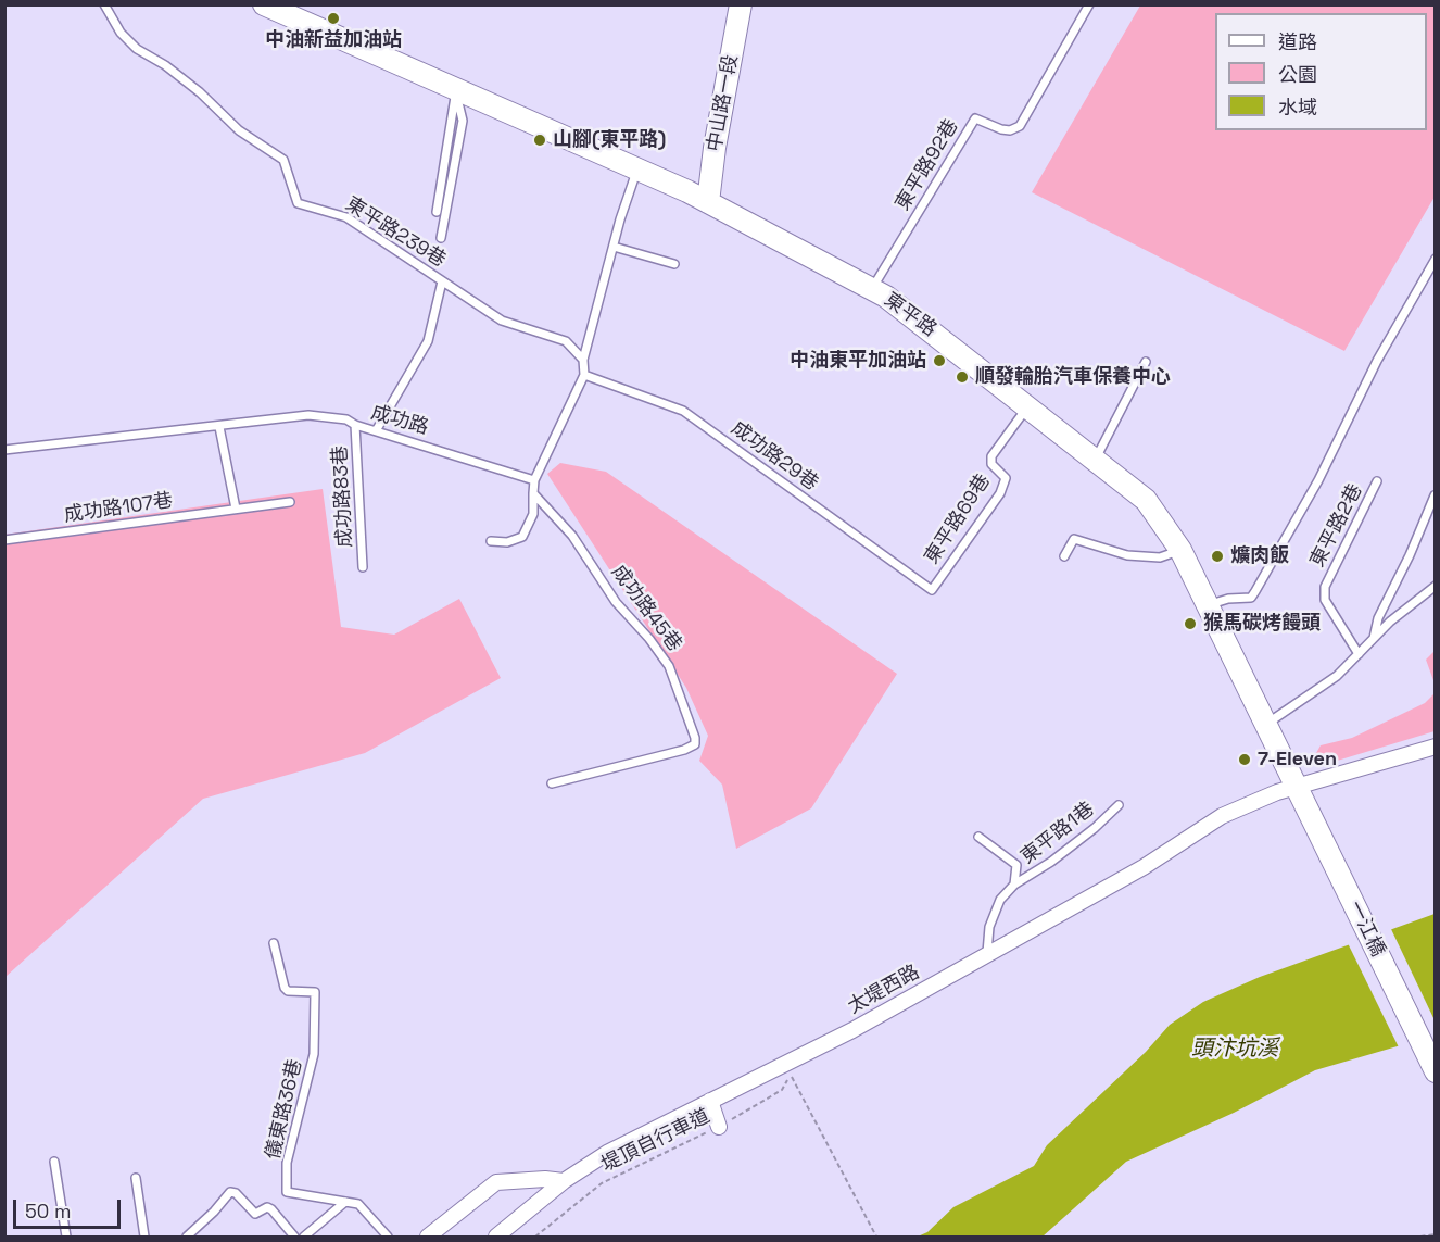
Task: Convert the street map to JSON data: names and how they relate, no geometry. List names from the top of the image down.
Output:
{
  "streets": {
    "main road": ["中山路一段", "東平路", "一江橋"],
    "street": ["太堤西路"],
    "lane": [
      "東平路92巷",
      "東平路239巷",
      "成功路",
      "成功路29巷",
      "成功路83巷",
      "成功路107巷",
      "東平路69巷",
      "東平路2巷",
      "成功路45巷",
      "東平路1巷",
      "儀東路36巷"
    ],
    "path": ["堤頂自行車道"]
  },
  "crossings": [
    ["中山路一段", "東平路"],
    ["東平路92巷", "東平路"],
    ["東平路", "東平路69巷"],
    ["東平路", "一江橋"],
    ["東平路", "太堤西路"],
    ["成功路", "成功路83巷"],
    ["成功路29巷", "東平路69巷"],
    ["東平路1巷", "太堤西路"],
    ["一江橋", "太堤西路"]
  ],
  "water": ["頭汴坑溪"],
  "places": [
    "中油新益加油站",
    "山腳(東平路)",
    "中油東平加油站",
    "順發輪胎汽車保養中心",
    "爌肉飯",
    "猴馬碳烤饅頭",
    "7-Eleven"
  ],
  "legend": ["道路", "公園", "水域"],
  "scale_bar": "50 m"
}
